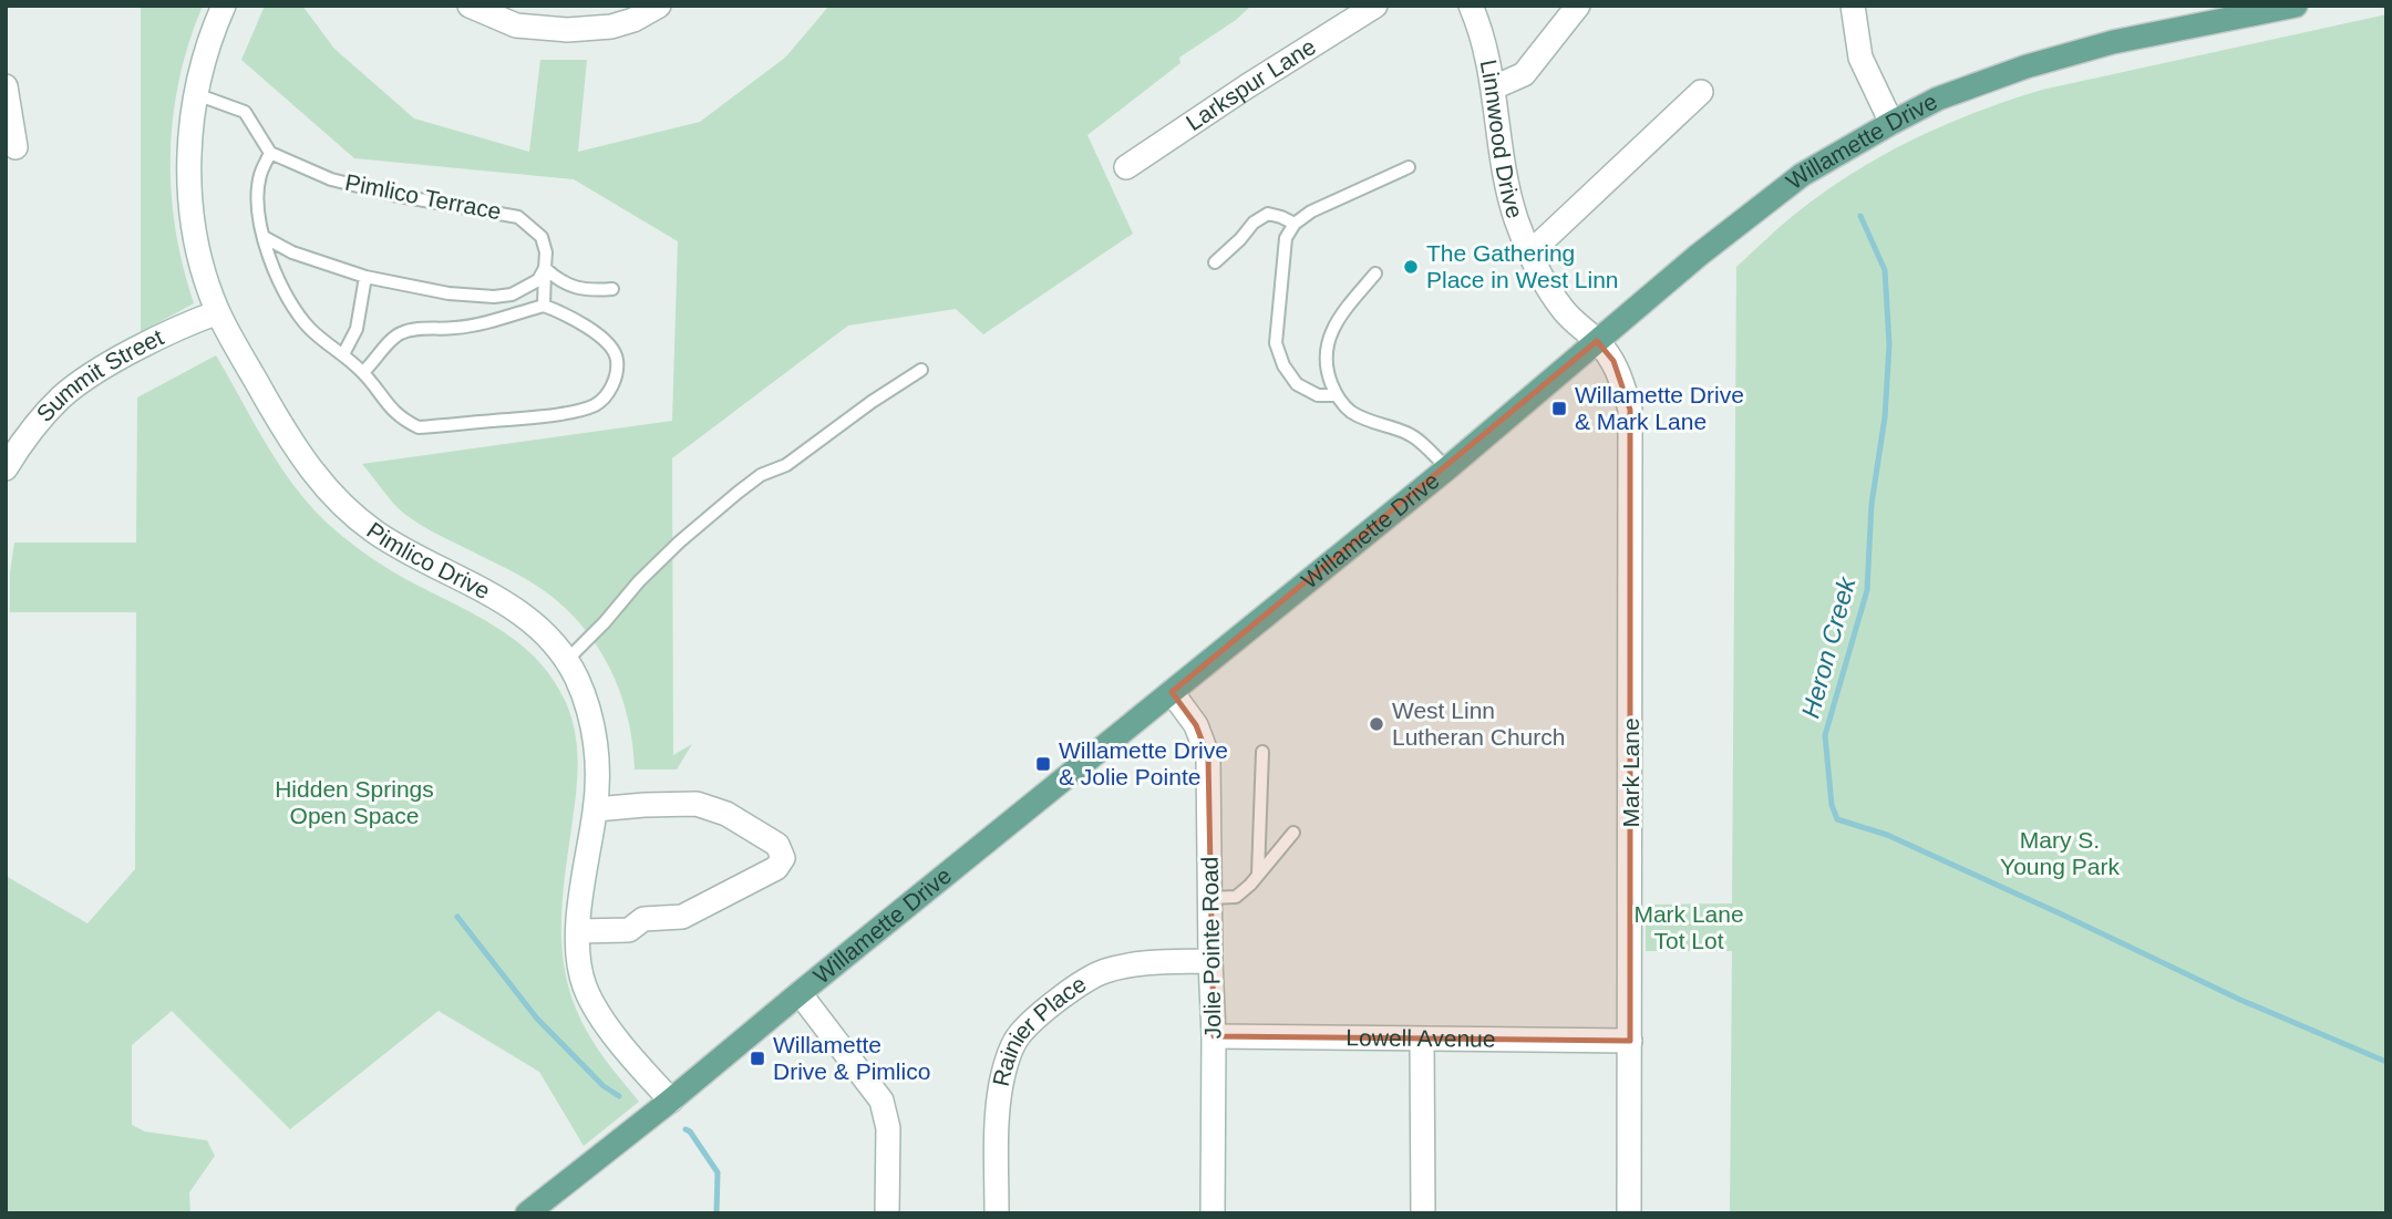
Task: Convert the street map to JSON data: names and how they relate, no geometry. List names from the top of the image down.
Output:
{
  "streets": {
    "main road": ["Willamette Drive"],
    "street": [
      "Larkspur Lane",
      "Linnwood Drive",
      "Summit Street",
      "Pimlico Drive",
      "Mark Lane",
      "Jolie Pointe Road",
      "Rainier Place",
      "Lowell Avenue"
    ],
    "lane": ["Pimlico Terrace"]
  },
  "crossings": [
    ["Linnwood Drive", "Willamette Drive"],
    ["Linnwood Drive", "Mark Lane"],
    ["Willamette Drive", "Pimlico Drive"],
    ["Willamette Drive", "Mark Lane"],
    ["Willamette Drive", "Jolie Pointe Road"],
    ["Summit Street", "Pimlico Drive"],
    ["Mark Lane", "Lowell Avenue"],
    ["Jolie Pointe Road", "Rainier Place"],
    ["Jolie Pointe Road", "Lowell Avenue"]
  ],
  "water": ["Heron Creek"],
  "parks": ["Hidden Springs Open Space", "Mary S. Young Park", "Mark Lane Tot Lot"],
  "places": {
    "other": ["The Gathering Place in West Linn", "West Linn Lutheran Church"],
    "transit": ["Willamette Drive & Mark Lane", "Willamette Drive & Jolie Pointe", "Willamette Drive & Pimlico"]
  }
}
